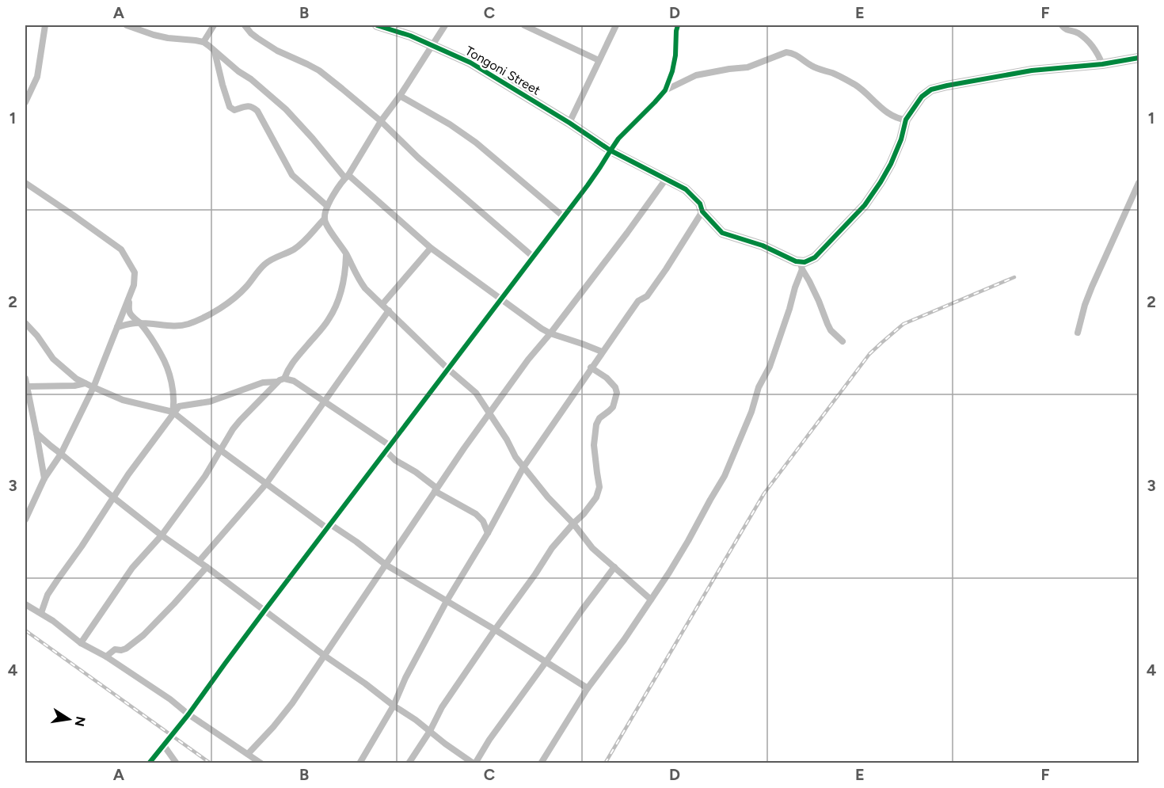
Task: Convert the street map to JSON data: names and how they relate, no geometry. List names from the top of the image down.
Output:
{
  "streets": {
    "street": ["Tongoni Street"]
  },
  "north": "right",
  "grid": {
    "columns": [
      "A",
      "B",
      "C",
      "D",
      "E",
      "F"
    ],
    "rows": [
      "1",
      "2",
      "3",
      "4"
    ]
  }
}
